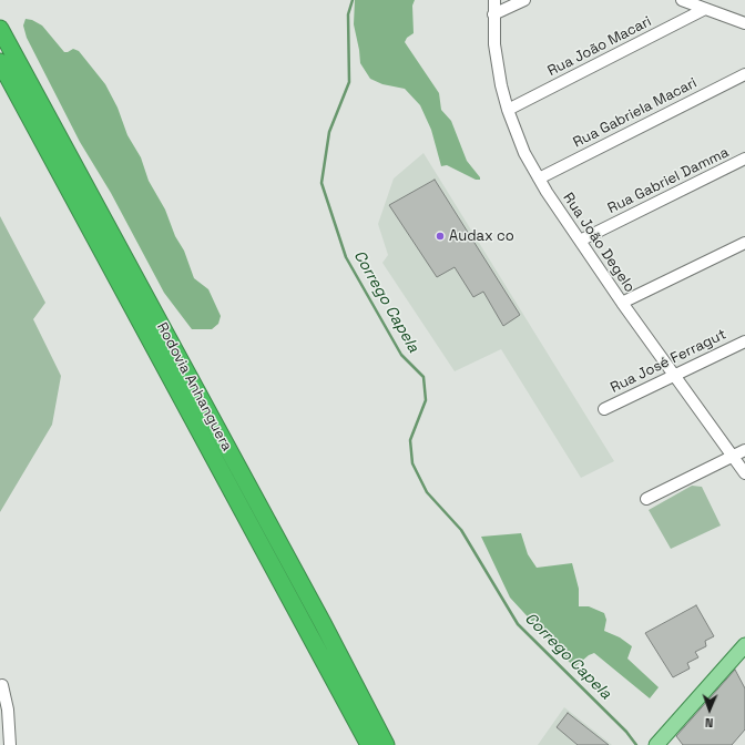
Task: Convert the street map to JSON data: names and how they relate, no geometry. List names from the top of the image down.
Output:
{
  "streets": {
    "highway": ["Rodovia Anhanguera"],
    "street": [
      "Rua João Macari",
      "Rua Gabriela Macari",
      "Rua Gabriel Damma",
      "Rua João Degelo",
      "Rua José Ferragut"
    ]
  },
  "crossings": [
    ["Rua João Macari", "Rua João Degelo"],
    ["Rua Gabriela Macari", "Rua João Degelo"],
    ["Rua Gabriel Damma", "Rua João Degelo"],
    ["Rua João Degelo", "Rua José Ferragut"]
  ],
  "water": ["Corrego Capela"],
  "places": ["Audax co"],
  "north": "bottom"
}
